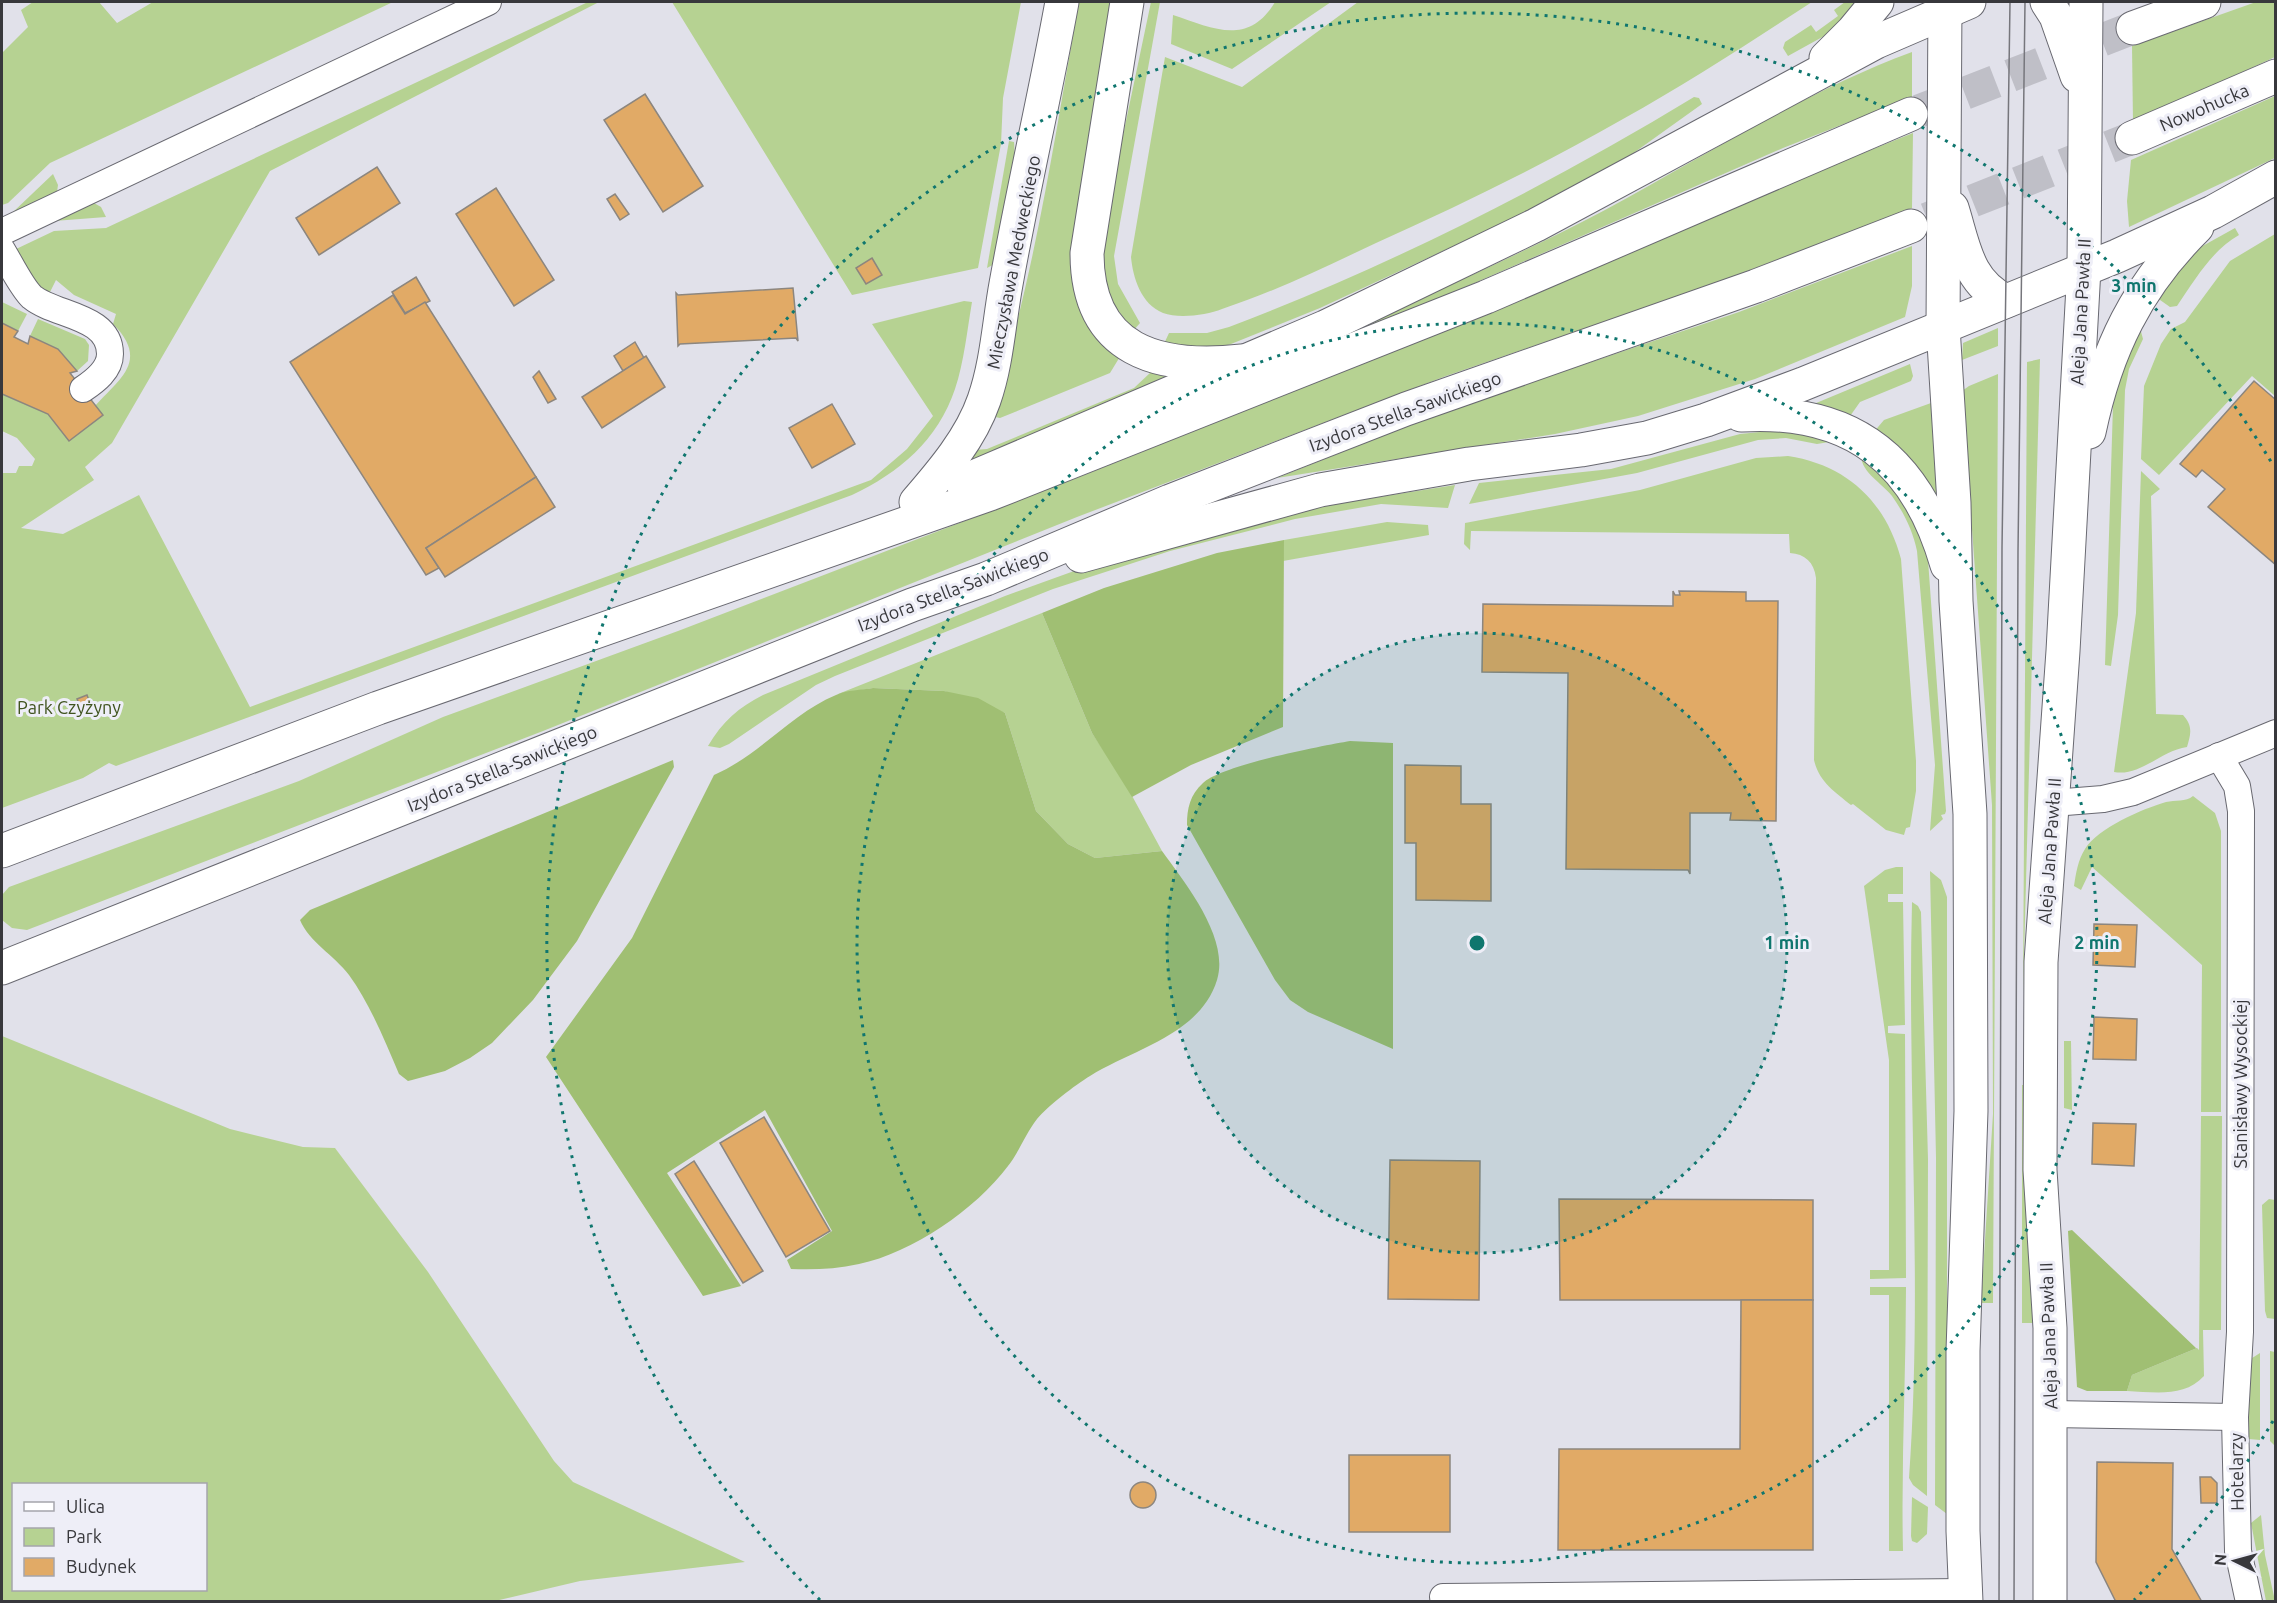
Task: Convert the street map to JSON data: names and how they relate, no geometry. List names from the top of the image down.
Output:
{
  "streets": {
    "main road": [
      "Nowohucka",
      "Mieczysława Medweckiego",
      "Aleja Jana Pawła II",
      "Izydora Stella-Sawickiego"
    ],
    "street": ["Stanisławy Wysockiej", "Hotelarzy"]
  },
  "crossings": [
    ["Aleja Jana Pawła II", "Hotelarzy"],
    ["Stanisławy Wysockiej", "Hotelarzy"]
  ],
  "parks": ["Park Czyżyny"],
  "legend": ["Ulica", "Park", "Budynek"],
  "north": "left",
  "rings": ["3 min", "1 min", "2 min"]
}
